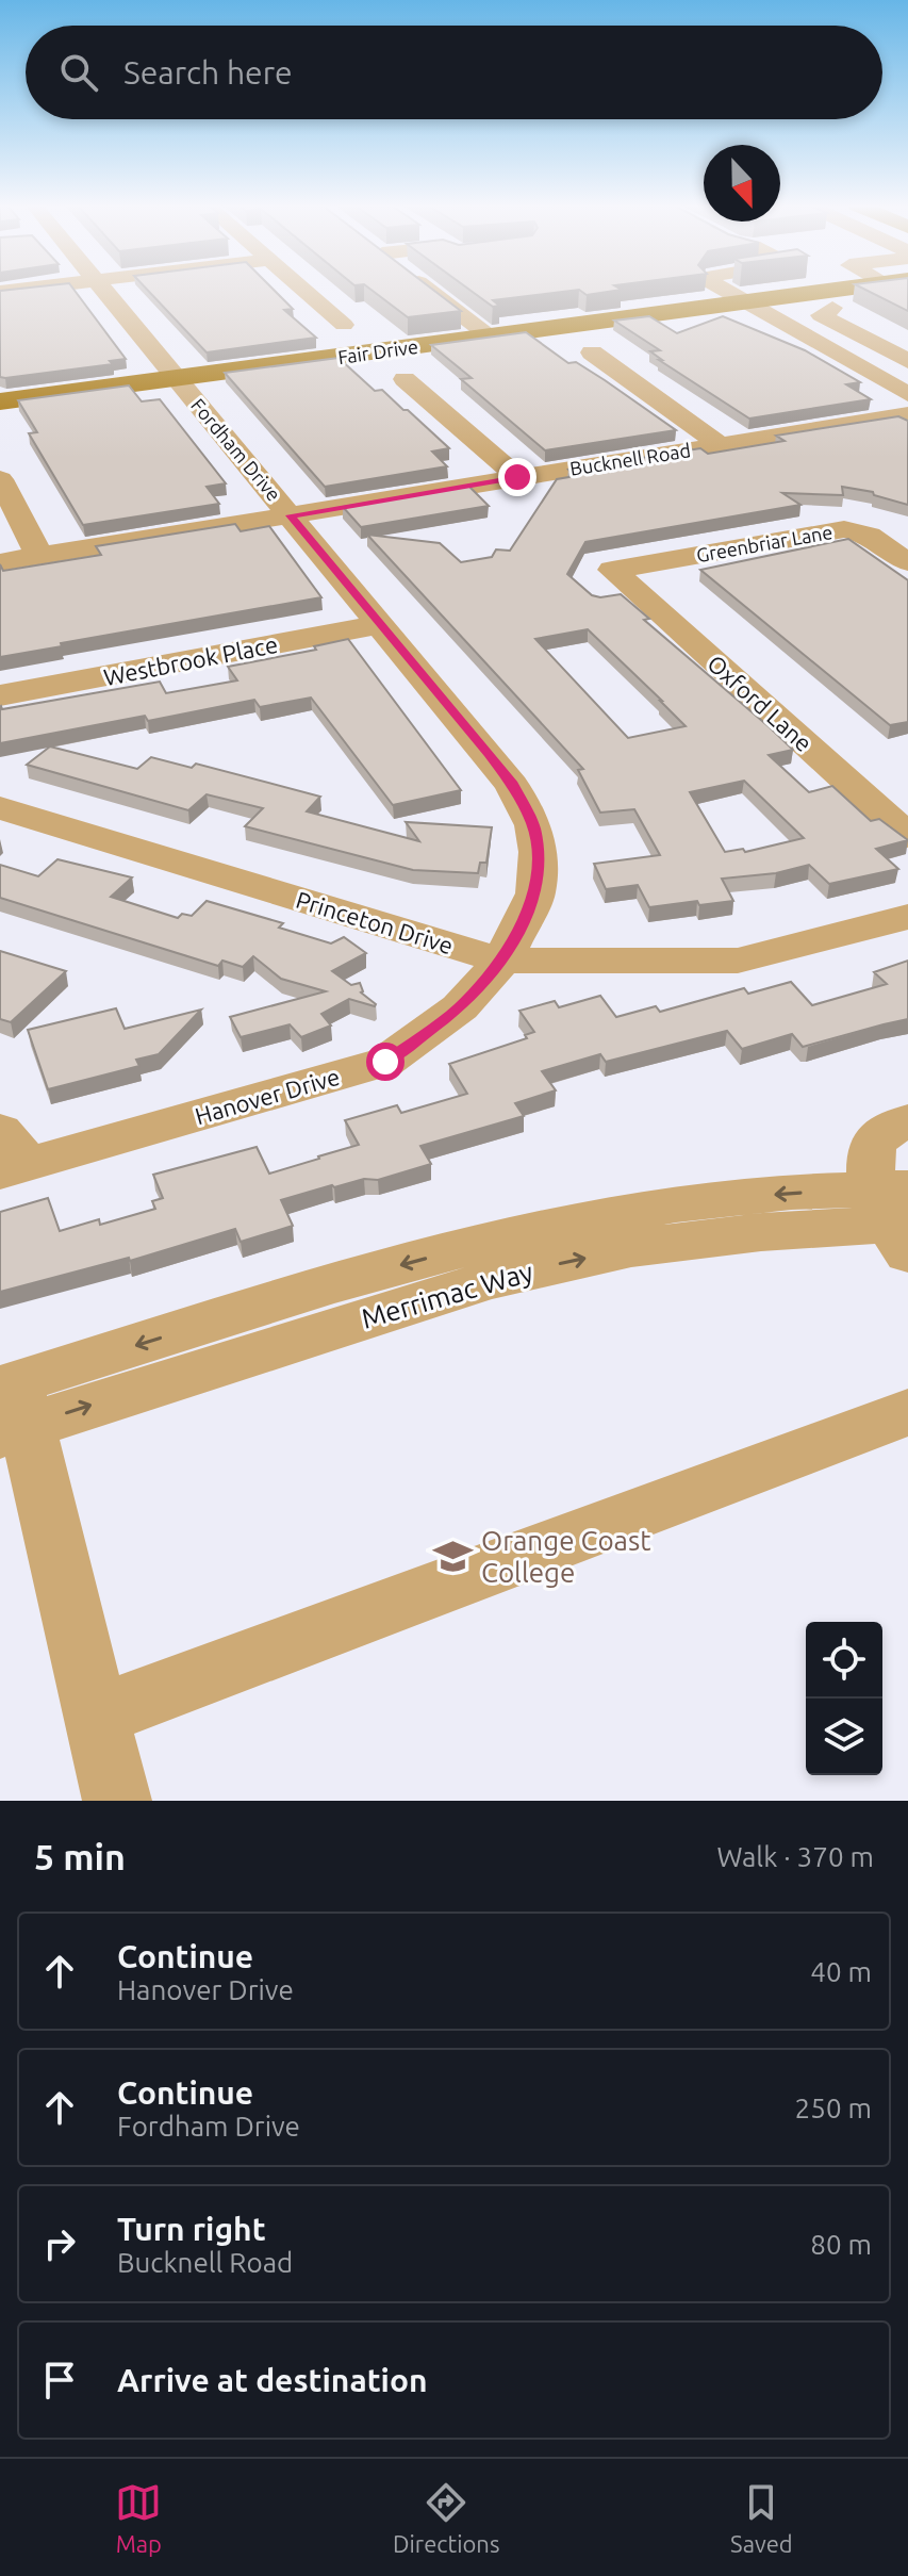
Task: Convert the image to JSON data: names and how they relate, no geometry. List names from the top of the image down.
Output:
{
  "streets": {
    "main road": ["Fair Drive"],
    "street": [
      "Fordham Drive",
      "Bucknell Road",
      "Greenbriar Lane",
      "Westbrook Place",
      "Oxford Lane",
      "Princeton Drive",
      "Hanover Drive",
      "Merrimac Way"
    ]
  },
  "crossings": [
    ["Fair Drive", "Fordham Drive"],
    ["Fordham Drive", "Bucknell Road"],
    ["Fordham Drive", "Westbrook Place"],
    ["Fordham Drive", "Princeton Drive"],
    ["Fordham Drive", "Hanover Drive"],
    ["Greenbriar Lane", "Oxford Lane"],
    ["Princeton Drive", "Hanover Drive"]
  ],
  "places": {
    "school or university": ["Orange Coast College"]
  },
  "north": "bottom",
  "page": {
    "search": "Search here",
    "heading": ["5 min", "Walk · 370 m"],
    "list": [
      ["Continue", "Hanover Drive", "40 m"],
      ["Continue", "Fordham Drive", "250 m"],
      ["Turn right", "Bucknell Road", "80 m"],
      "Arrive at destination"
    ],
    "nav": ["Map", "Directions", "Saved"]
  }
}
